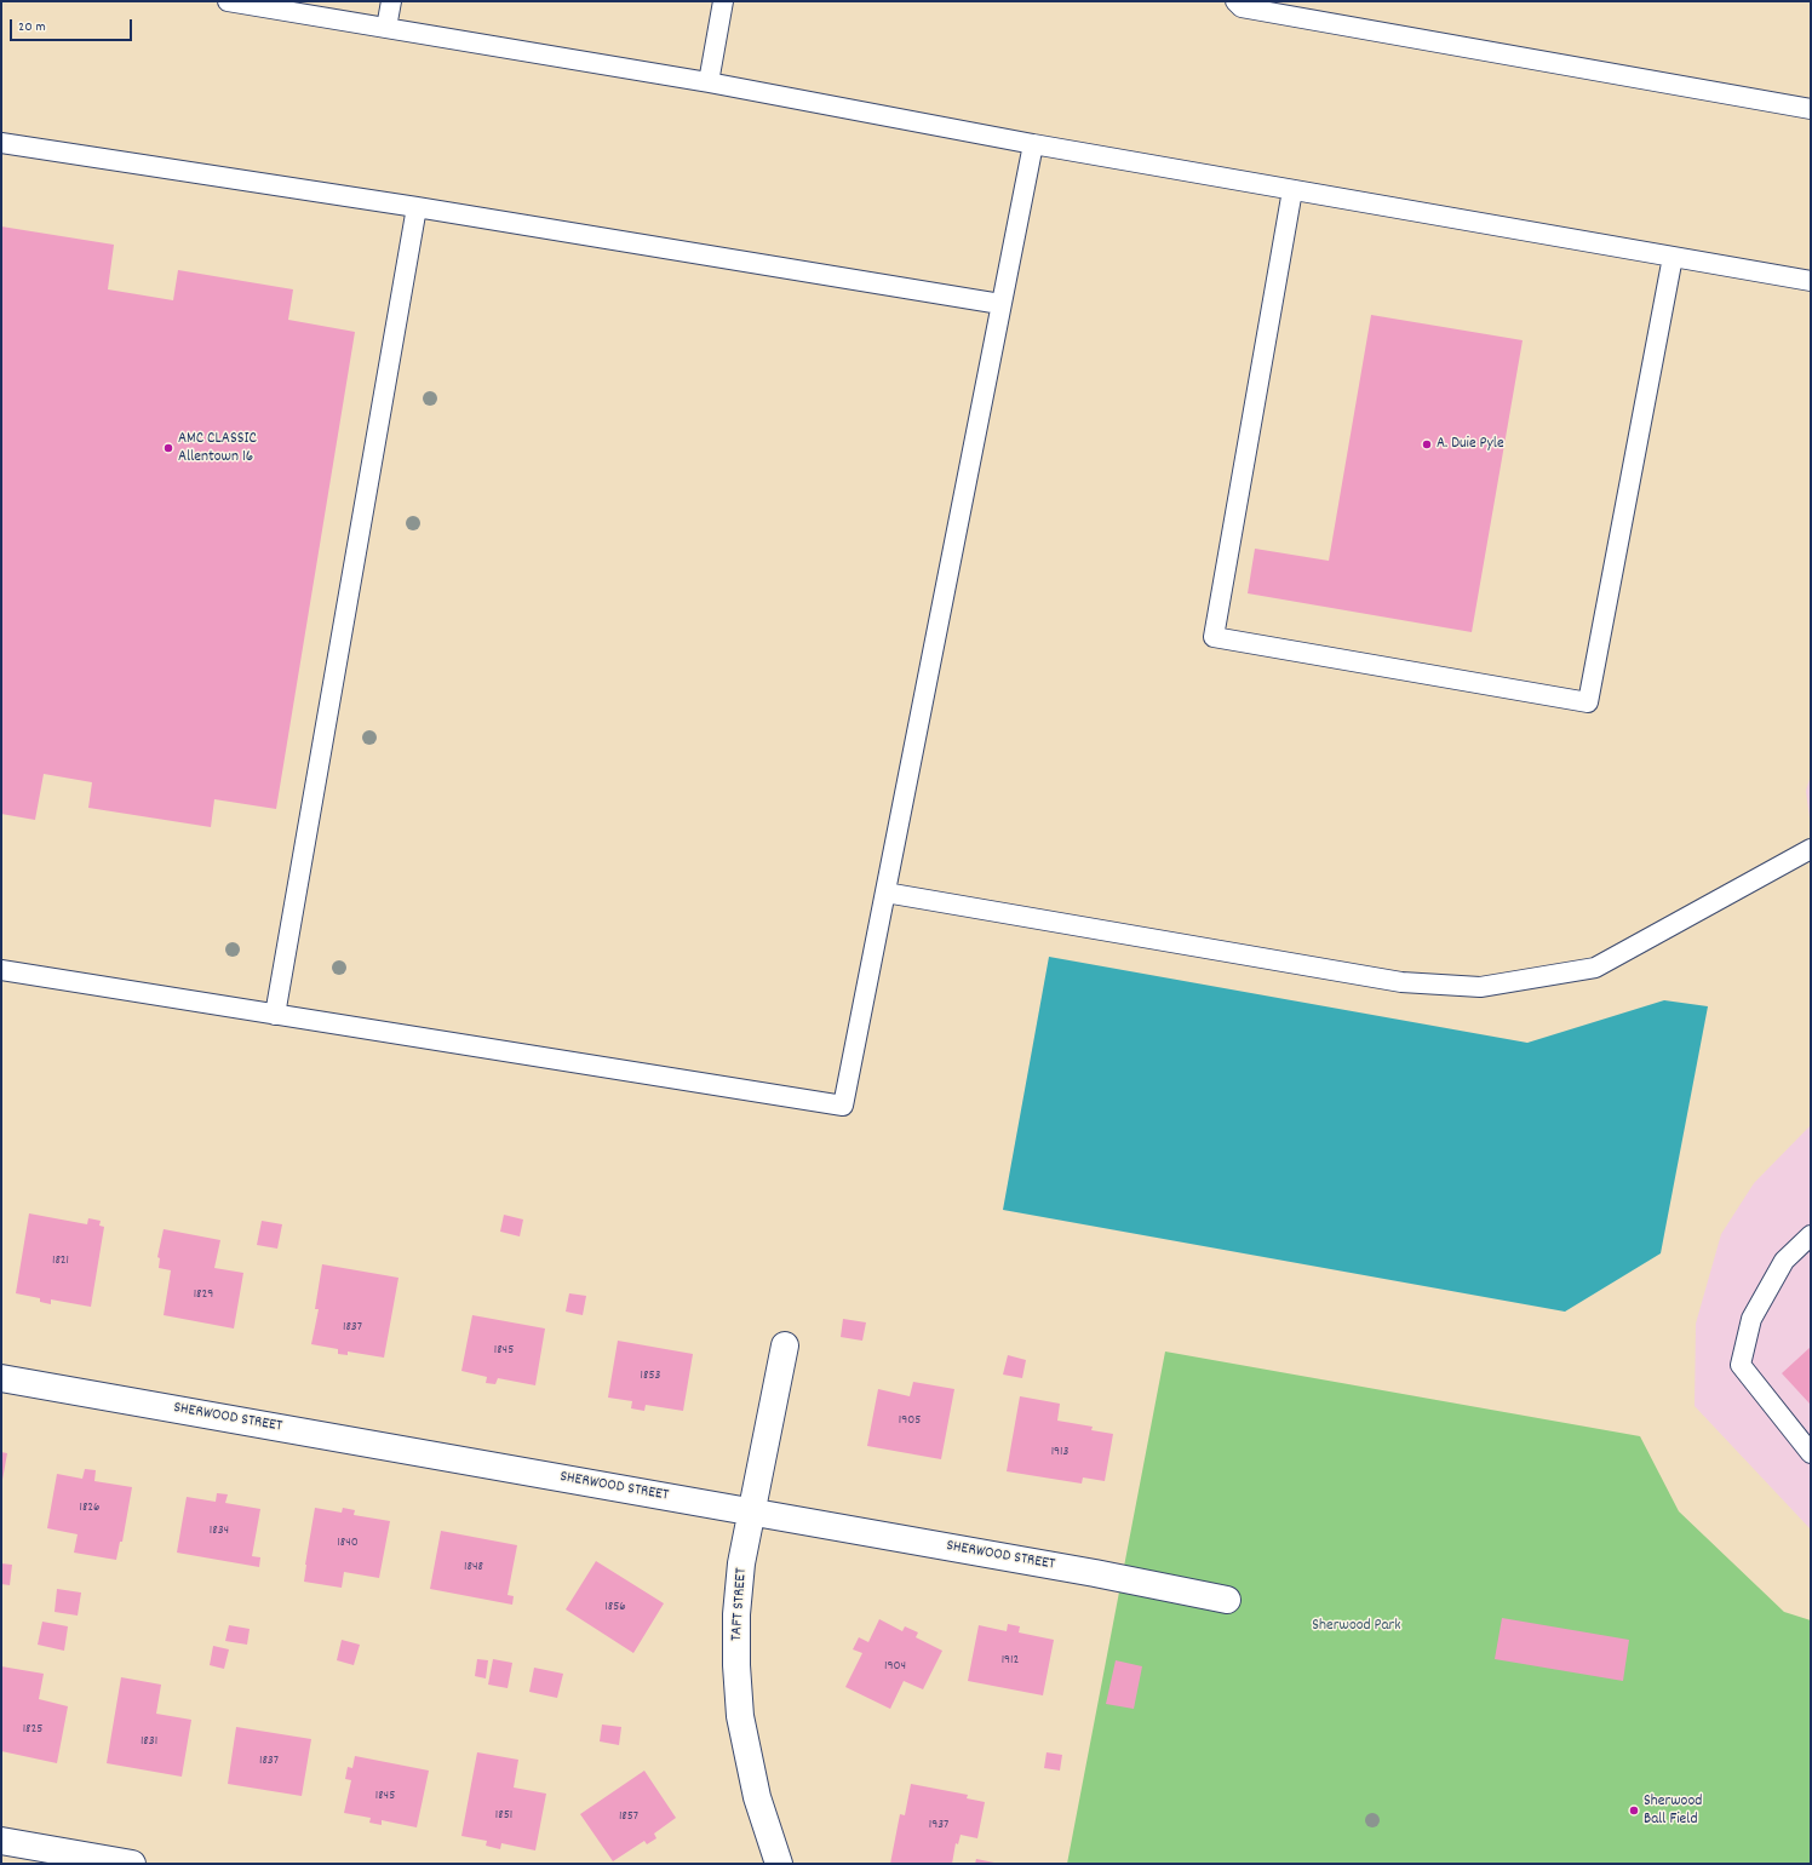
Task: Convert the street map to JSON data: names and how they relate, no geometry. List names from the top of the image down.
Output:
{
  "streets": {
    "street": ["SHERWOOD STREET", "TAFT STREET"]
  },
  "crossings": [
    ["SHERWOOD STREET", "TAFT STREET"]
  ],
  "parks": ["Sherwood Park"],
  "places": ["A. Duie Pyle", "AMC CLASSIC Allentown 16", "Sherwood Ball Field"],
  "house_numbers": [
    "1821",
    "1829",
    "1837",
    "1845",
    "1853",
    "1905",
    "1913",
    "1826",
    "1834",
    "1840",
    "1848",
    "1856",
    "1912",
    "1904",
    "1825",
    "1831",
    "1837",
    "1845",
    "1851",
    "1857",
    "1937"
  ],
  "scale_bar": "20 m"
}
